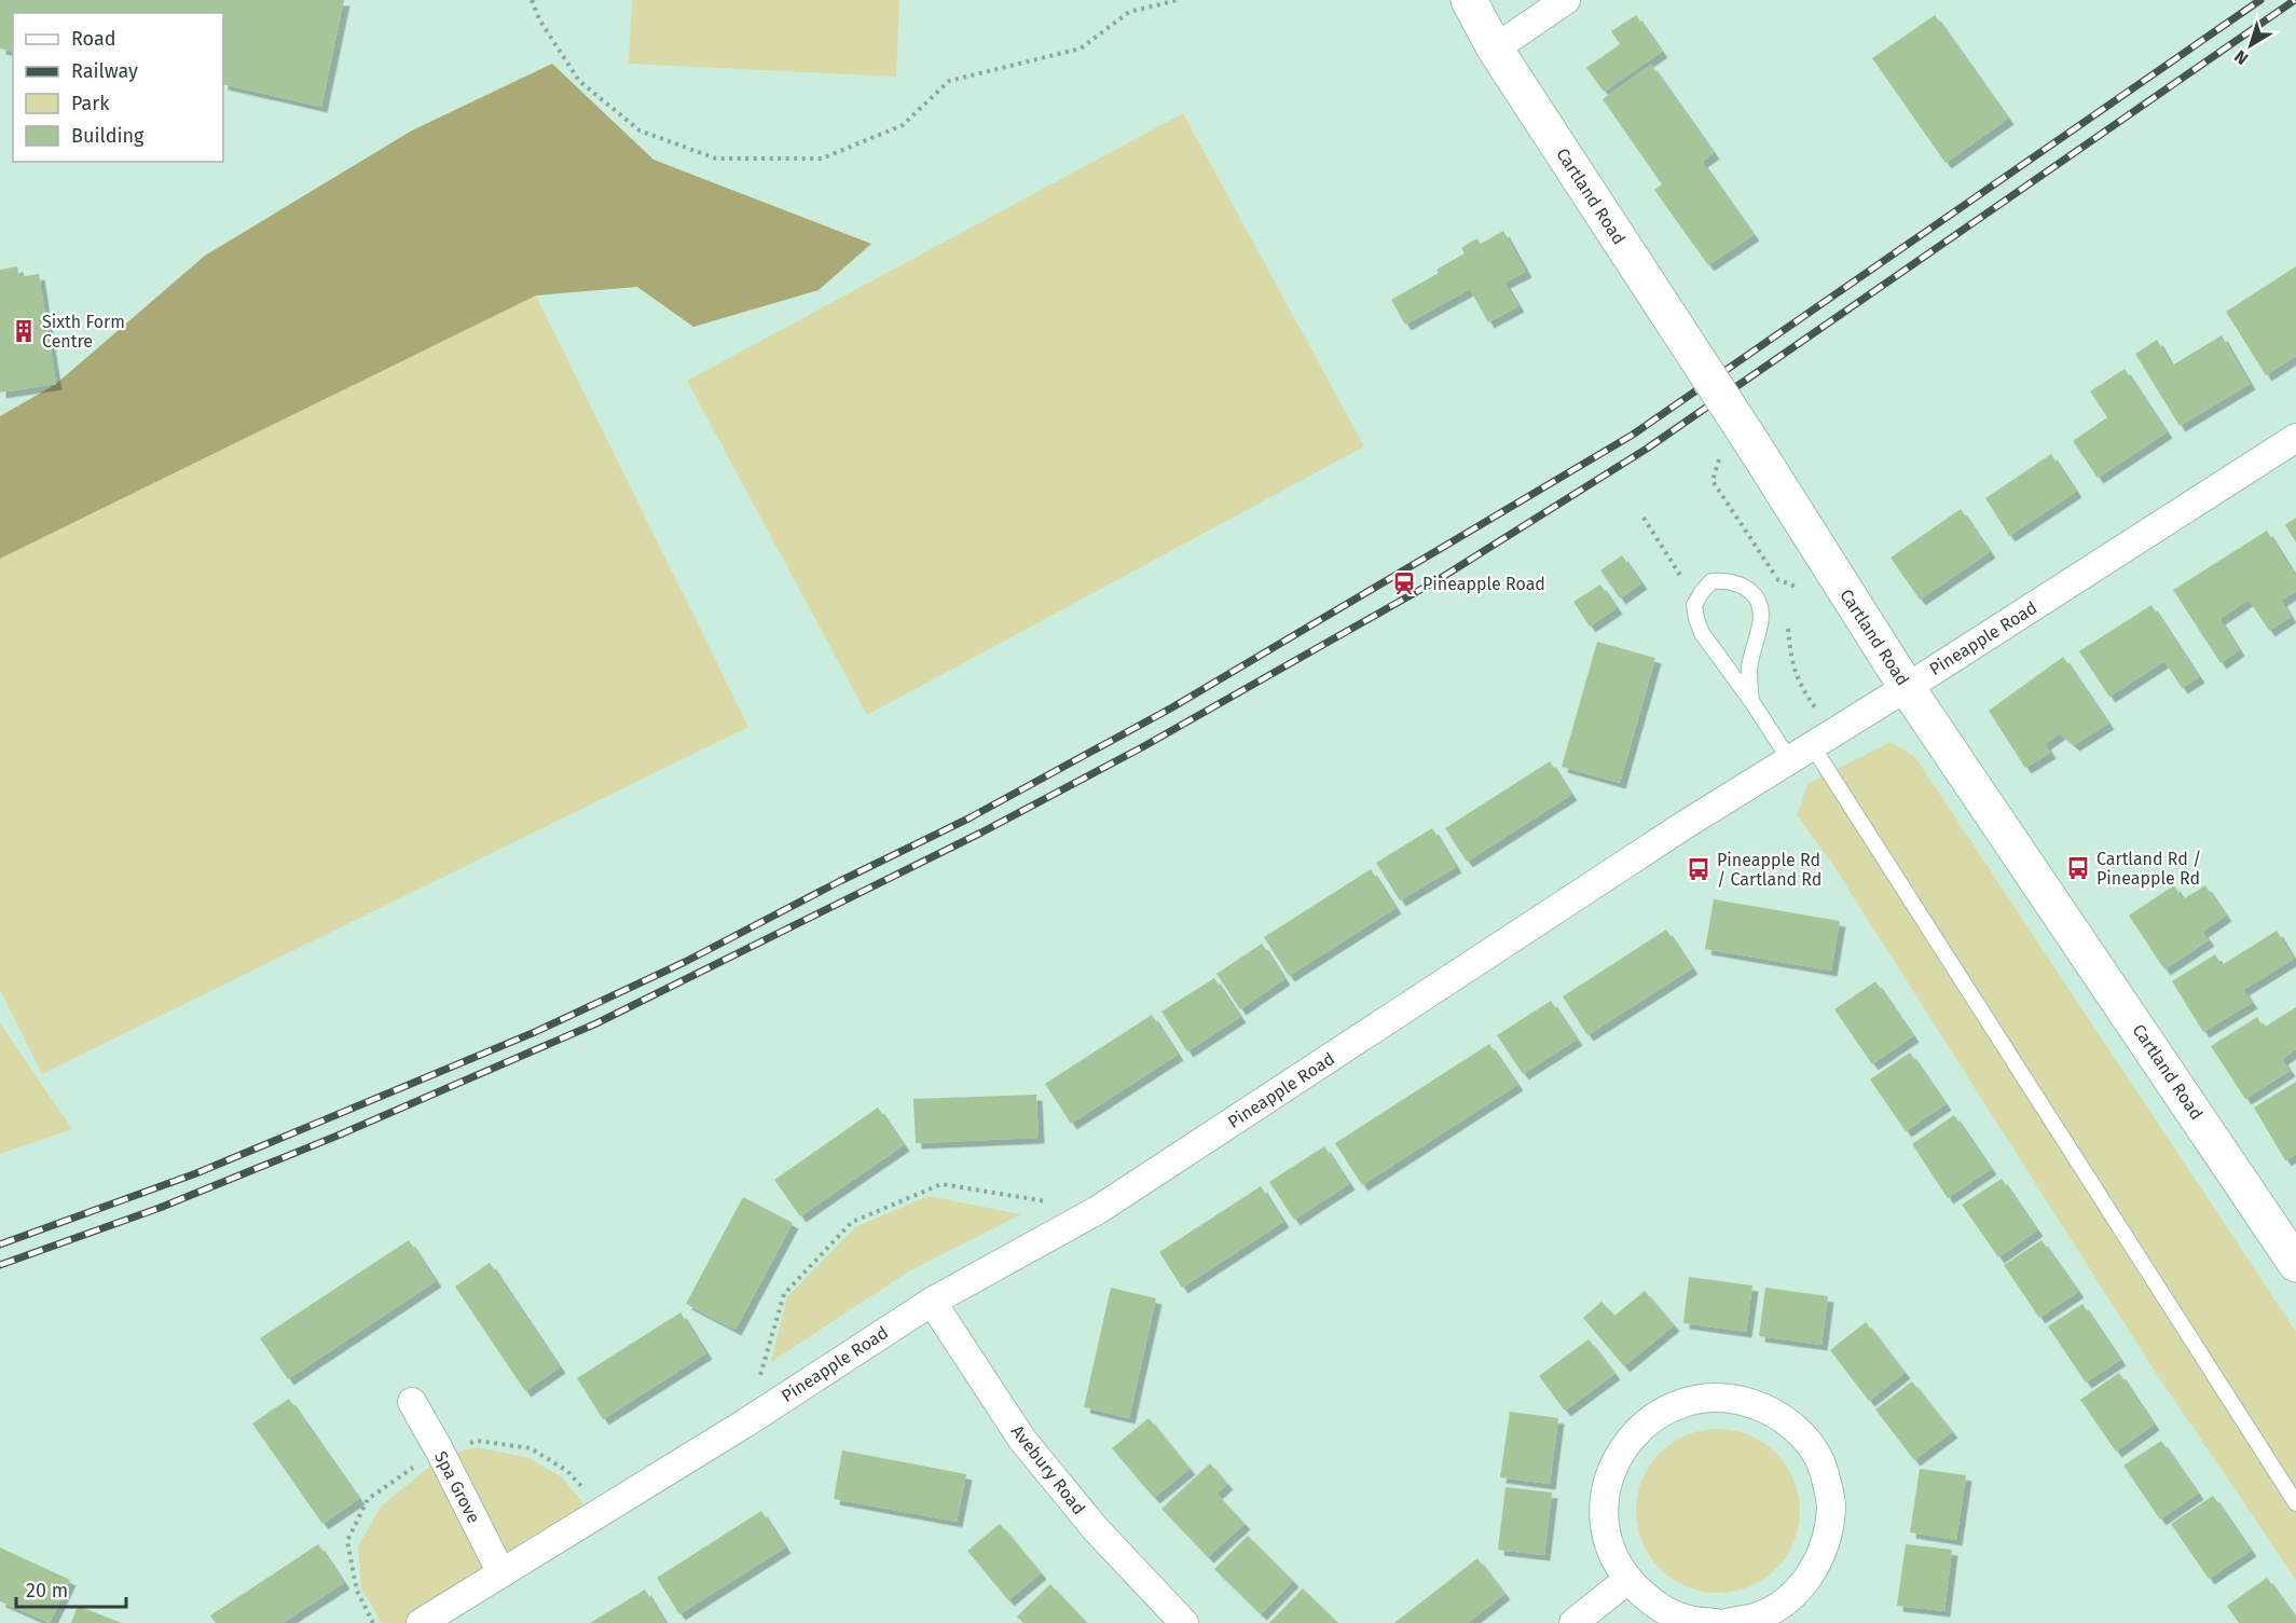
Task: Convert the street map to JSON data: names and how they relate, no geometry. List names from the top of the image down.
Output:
{
  "streets": {
    "street": [
      "Cartland Road",
      "Pineapple Road",
      "Avebury Road",
      "Spa Grove"
    ]
  },
  "crossings": [
    ["Cartland Road", "Pineapple Road"],
    ["Pineapple Road", "Avebury Road"],
    ["Pineapple Road", "Spa Grove"]
  ],
  "places": {
    "building": ["Sixth Form Centre"],
    "station": ["Pineapple Road"],
    "bus stop": ["Cartland Rd / Pineapple Rd", "Pineapple Rd / Cartland Rd"]
  },
  "legend": [
    "Road",
    "Railway",
    "Park",
    "Building"
  ],
  "scale_bar": "20 m",
  "north": "bottom left"
}
